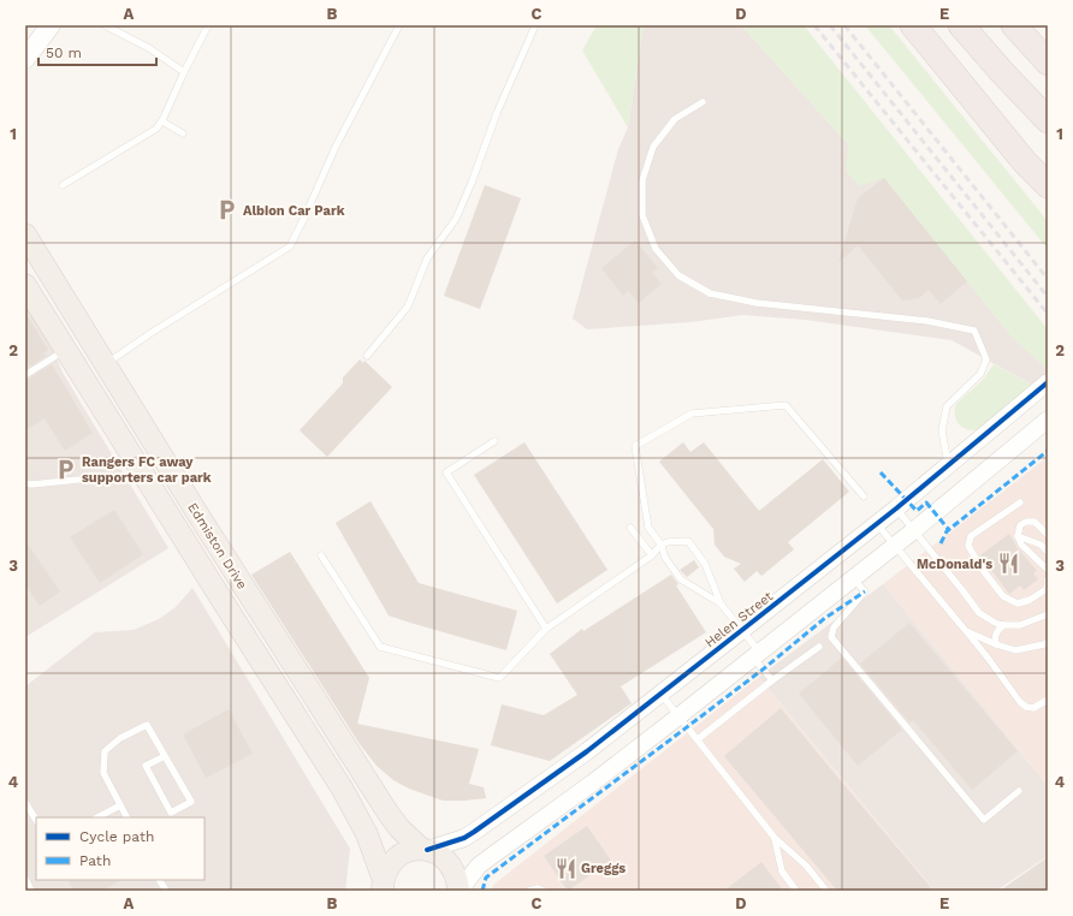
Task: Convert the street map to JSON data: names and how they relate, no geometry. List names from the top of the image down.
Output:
{
  "streets": {
    "main road": ["Edmiston Drive"],
    "street": ["Helen Street"]
  },
  "crossings": [
    ["Edmiston Drive", "Helen Street"]
  ],
  "places": {
    "parking": ["Albion Car Park", "Rangers FC away supporters car park"],
    "restaurant": ["McDonald's", "Greggs"]
  },
  "legend": ["Cycle path", "Path"],
  "scale_bar": "50 m",
  "grid": {
    "columns": [
      "A",
      "B",
      "C",
      "D",
      "E"
    ],
    "rows": [
      "1",
      "2",
      "3",
      "4"
    ]
  }
}
